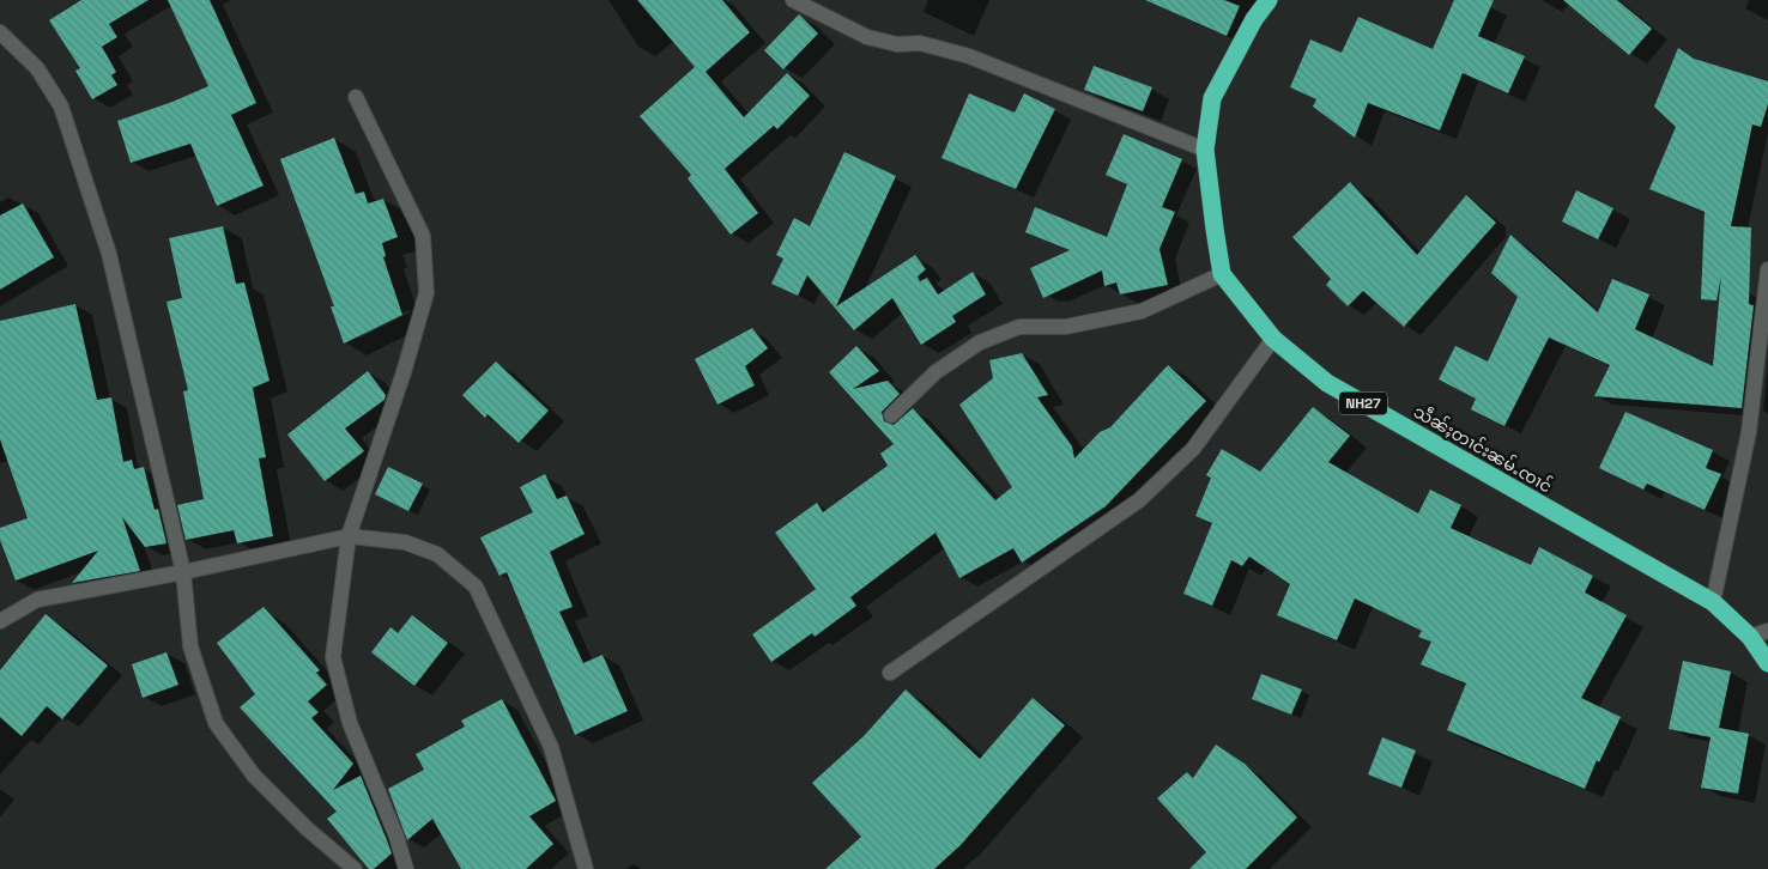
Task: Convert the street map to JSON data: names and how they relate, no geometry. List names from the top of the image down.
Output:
{
  "streets": {
    "highway": ["NH27", "သဵၼ်ႈတၢင်းၼမ်ႉၸၢင်"]
  }
}
